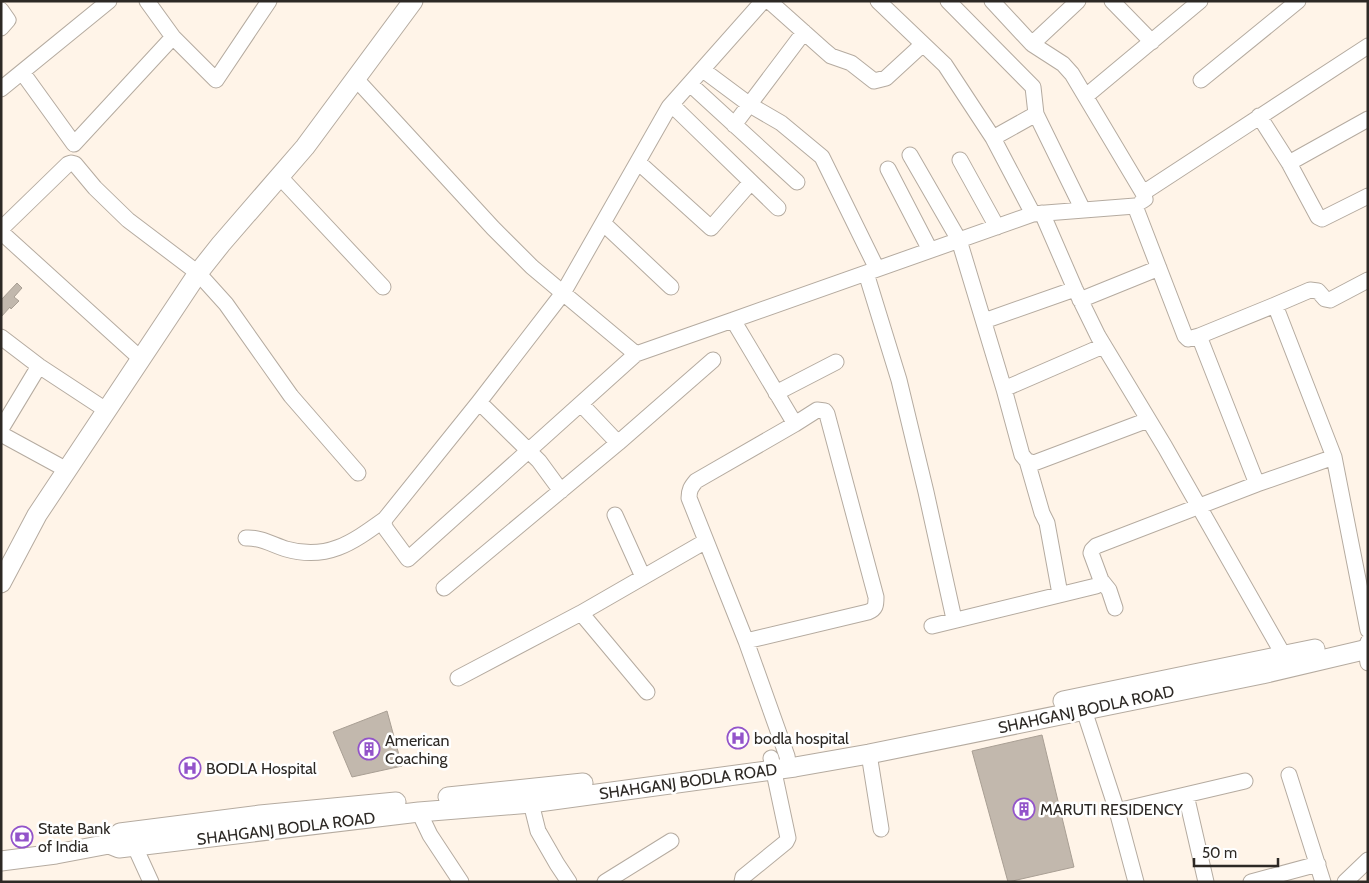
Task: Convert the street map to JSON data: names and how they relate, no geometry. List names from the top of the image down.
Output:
{
  "streets": {
    "main road": ["SHAHGANJ BODLA ROAD"]
  },
  "places": {
    "hospital": ["bodla hospital", "BODLA Hospital"],
    "building": ["American Coaching", "MARUTI RESIDENCY"],
    "bank": ["State Bank of India"]
  },
  "scale_bar": "50 m"
}
